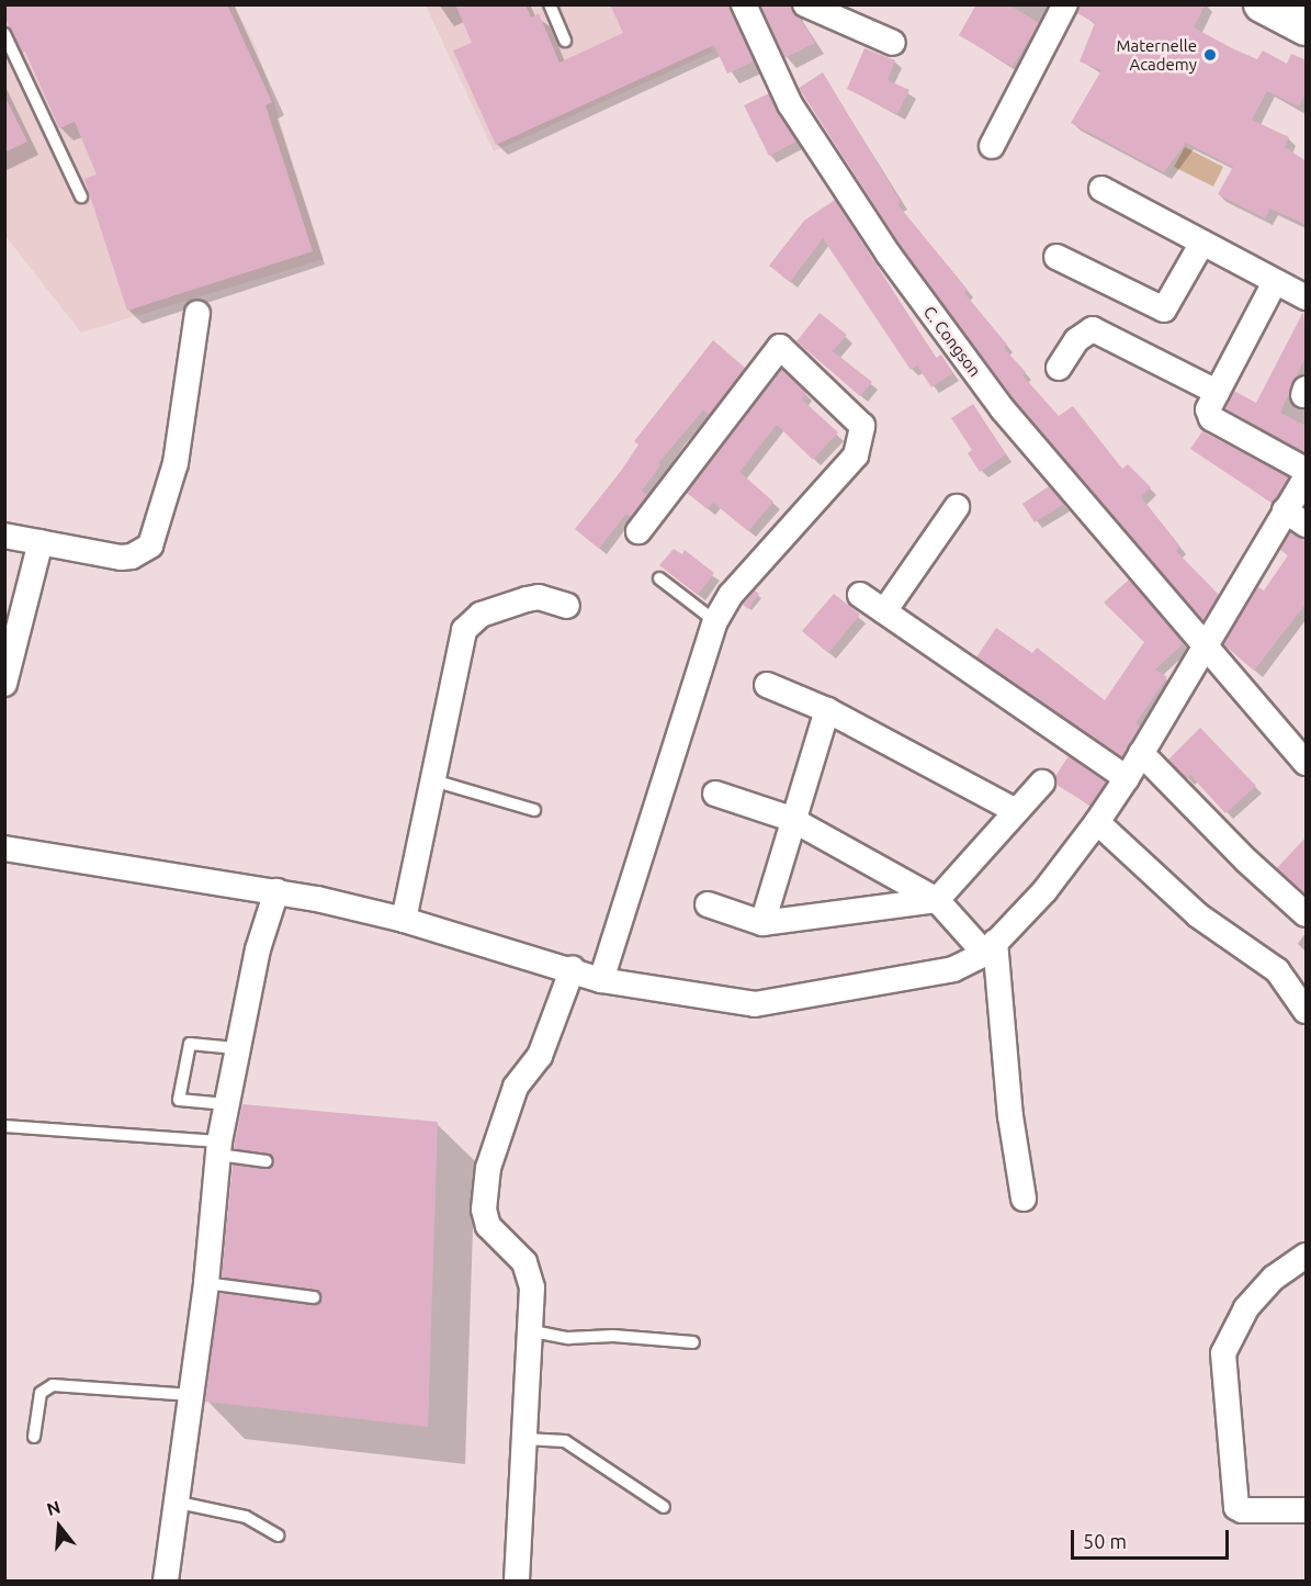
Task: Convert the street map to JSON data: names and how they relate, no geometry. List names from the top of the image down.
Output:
{
  "streets": {
    "street": ["C. Congson"]
  },
  "places": ["Maternelle Academy"],
  "scale_bar": "50 m",
  "north": "top"
}
